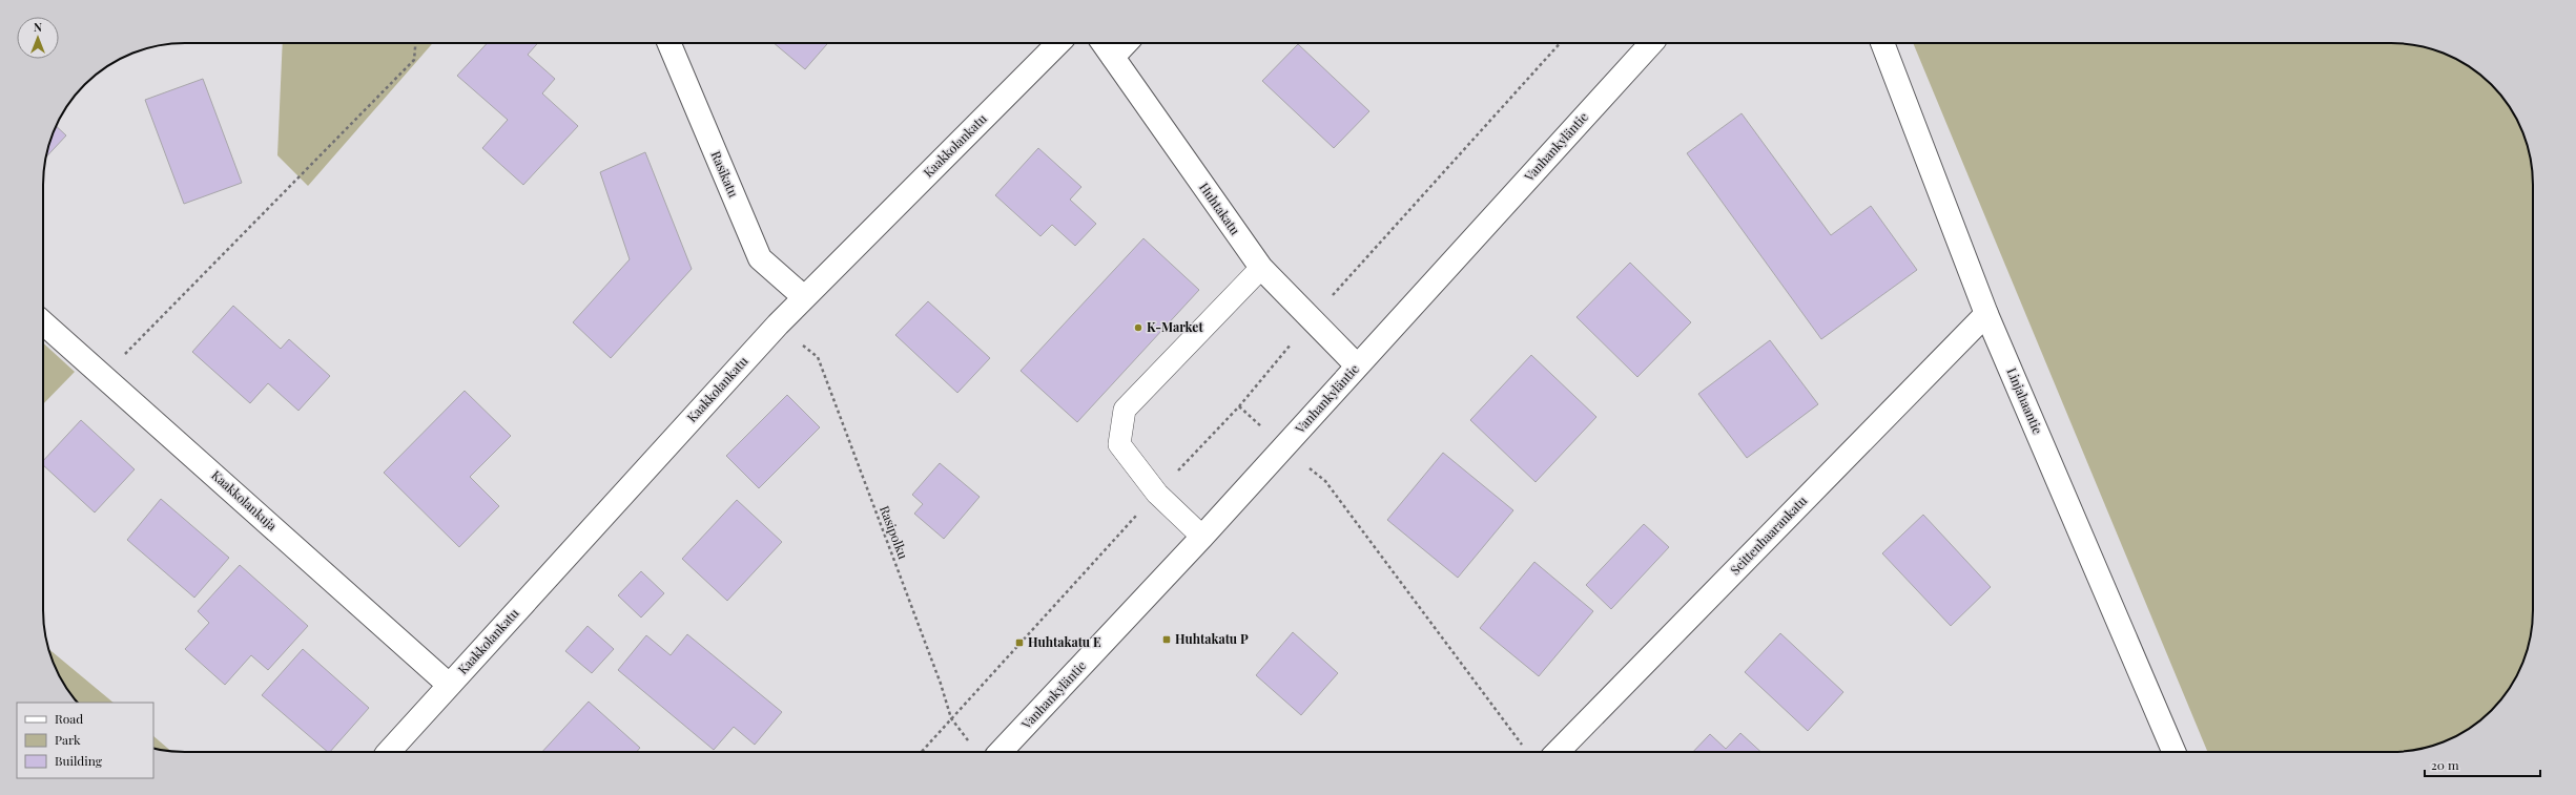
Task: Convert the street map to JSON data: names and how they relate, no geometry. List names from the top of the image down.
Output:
{
  "streets": {
    "street": [
      "Kaakkolankatu",
      "Vanhankyläntie",
      "Rasikatu",
      "Huhtakatu",
      "Linjahaantie",
      "Kaakkolankuja",
      "Seittenhaarankatu"
    ],
    "path": ["Rasipolku"]
  },
  "crossings": [
    ["Kaakkolankatu", "Rasikatu"],
    ["Kaakkolankatu", "Kaakkolankuja"],
    ["Kaakkolankatu", "Rasipolku"],
    ["Vanhankyläntie", "Huhtakatu"],
    ["Linjahaantie", "Seittenhaarankatu"]
  ],
  "places": {
    "other": ["K-Market"],
    "transit": ["Huhtakatu P", "Huhtakatu E"]
  },
  "legend": ["Road", "Park", "Building"],
  "scale_bar": "20 m",
  "north": "top"
}
